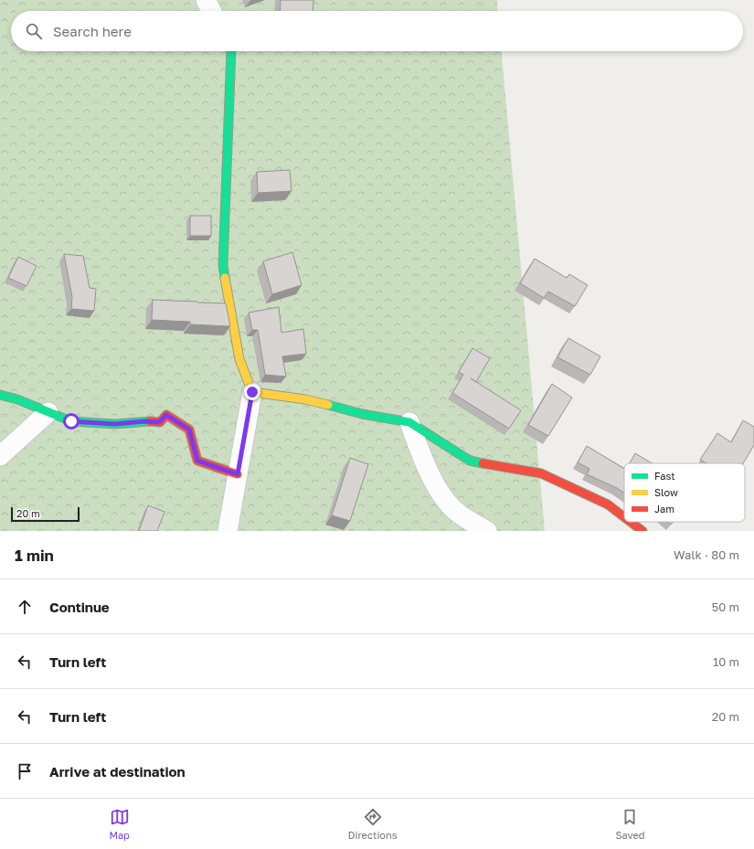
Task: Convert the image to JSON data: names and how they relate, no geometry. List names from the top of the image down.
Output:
{
  "legend": ["Fast", "Slow", "Jam"],
  "scale_bar": "20 m",
  "page": {
    "search": "Search here",
    "scale": "20 m",
    "heading": ["1 min", "Walk · 80 m"],
    "list": [
      ["Continue", "50 m"],
      ["Turn left", "10 m"],
      ["Turn left", "20 m"],
      "Arrive at destination"
    ],
    "nav": ["Map", "Directions", "Saved"]
  }
}
